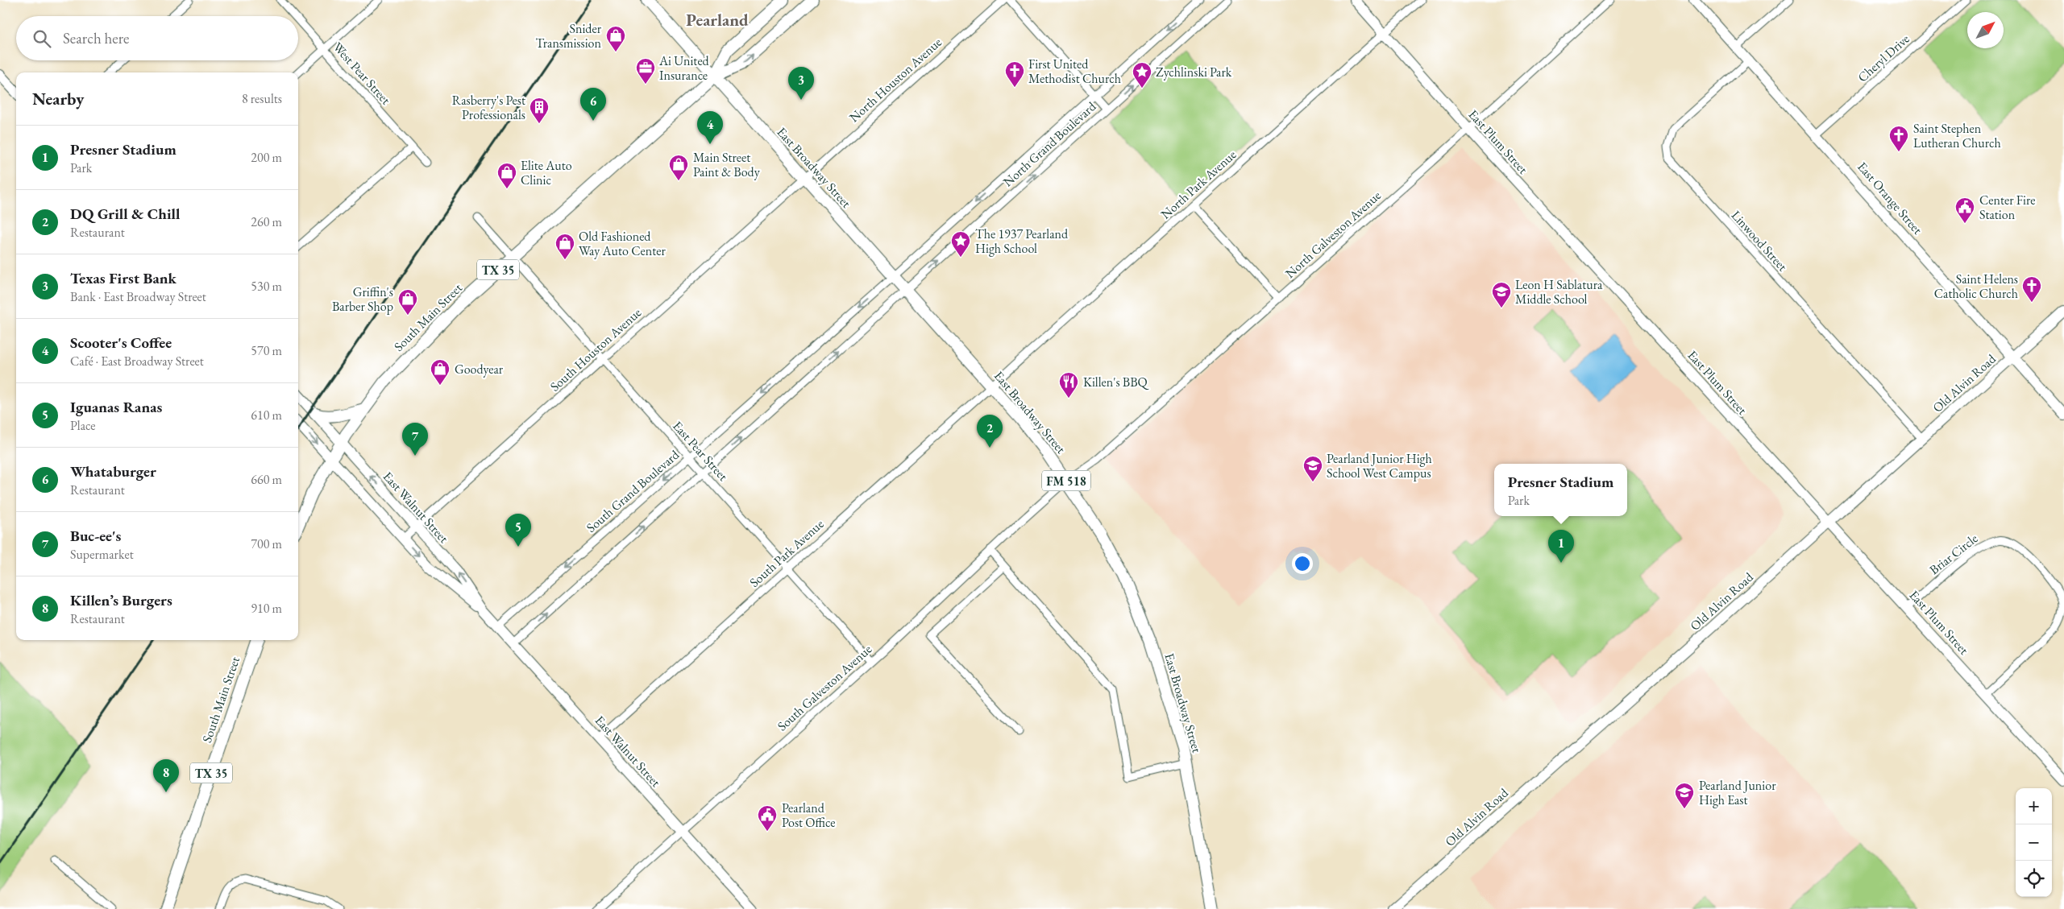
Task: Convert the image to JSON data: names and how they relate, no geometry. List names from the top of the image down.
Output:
{
  "streets": {
    "main road": [
      "East Broadway Street",
      "TX 35",
      "South Main Street",
      "FM 518"
    ],
    "street": [
      "Cheryl Drive",
      "West Pear Street",
      "North Houston Avenue",
      "East Plum Street",
      "North Grand Boulevard",
      "North Park Avenue",
      "East Orange Street",
      "North Galveston Avenue",
      "Linwood Street",
      "South Houston Avenue",
      "Old Alvin Road",
      "East Pear Street",
      "South Grand Boulevard",
      "East Walnut Street",
      "South Park Avenue",
      "Briar Circle",
      "South Galveston Avenue"
    ]
  },
  "crossings": [
    ["Cheryl Drive", "East Orange Street"],
    ["North Houston Avenue", "East Broadway Street"],
    ["North Houston Avenue", "South Houston Avenue"],
    ["East Plum Street", "North Park Avenue"],
    ["East Plum Street", "North Galveston Avenue"],
    ["East Plum Street", "Old Alvin Road"],
    ["East Plum Street", "Briar Circle"],
    ["North Grand Boulevard", "East Broadway Street"],
    ["North Grand Boulevard", "South Grand Boulevard"],
    ["East Broadway Street", "North Park Avenue"],
    ["East Broadway Street", "North Galveston Avenue"],
    ["East Broadway Street", "TX 35"],
    ["East Broadway Street", "South Main Street"],
    ["East Broadway Street", "South Houston Avenue"],
    ["East Broadway Street", "FM 518"],
    ["East Broadway Street", "South Grand Boulevard"],
    ["East Broadway Street", "South Park Avenue"],
    ["East Broadway Street", "South Galveston Avenue"],
    ["North Park Avenue", "South Park Avenue"],
    ["East Orange Street", "Linwood Street"],
    ["East Orange Street", "Old Alvin Road"],
    ["North Galveston Avenue", "South Galveston Avenue"],
    ["Linwood Street", "Old Alvin Road"],
    ["TX 35", "South Main Street"],
    ["TX 35", "FM 518"],
    ["South Main Street", "East Pear Street"],
    ["South Main Street", "FM 518"],
    ["South Main Street", "East Walnut Street"],
    ["South Houston Avenue", "East Pear Street"],
    ["South Houston Avenue", "East Walnut Street"],
    ["East Pear Street", "South Grand Boulevard"],
    ["East Pear Street", "South Park Avenue"],
    ["East Pear Street", "South Galveston Avenue"],
    ["South Grand Boulevard", "East Walnut Street"],
    ["East Walnut Street", "South Park Avenue"],
    ["East Walnut Street", "South Galveston Avenue"]
  ],
  "districts": ["Pearland"],
  "places": {
    "shop": [
      "Snider Transmission",
      "Main Street Paint & Body",
      "Elite Auto Clinic",
      "Old Fashioned Way Auto Center",
      "Griffin's Barber Shop",
      "Goodyear"
    ],
    "office": ["Ai United Insurance"],
    "church": ["First United Methodist Church", "Saint Stephen Lutheran Church", "Saint Helens Catholic Church"],
    "place": ["Zychlinski Park", "The 1937 Pearland High School"],
    "building": ["Rasberry's Pest Professionals"],
    "public building": ["Center Fire Station", "Pearland Post Office"],
    "school or university": ["Leon H Sablatura Middle School", "Pearland Junior High School West Campus", "Pearland Junior High East"],
    "restaurant": ["Killen's BBQ"]
  },
  "north": "top right",
  "page": {
    "search": "Search here",
    "pins": [
      "3",
      "6",
      "4",
      "2",
      "7",
      "5",
      "1",
      "8"
    ],
    "heading": ["Nearby", "8 results"],
    "list": [
      {
        "mark": "1",
        "name": "Presner Stadium",
        "note": "Park",
        "value": "200 m"
      },
      {
        "mark": "2",
        "name": "DQ Grill & Chill",
        "note": "Restaurant",
        "value": "260 m"
      },
      {
        "mark": "3",
        "name": "Texas First Bank",
        "note": "Bank · East Broadway Street",
        "value": "530 m"
      },
      {
        "mark": "4",
        "name": "Scooter's Coffee",
        "note": "Café · East Broadway Street",
        "value": "570 m"
      },
      {
        "mark": "5",
        "name": "Iguanas Ranas",
        "note": "Place",
        "value": "610 m"
      },
      {
        "mark": "6",
        "name": "Whataburger",
        "note": "Restaurant",
        "value": "660 m"
      },
      {
        "mark": "7",
        "name": "Buc-ee's",
        "note": "Supermarket",
        "value": "700 m"
      },
      {
        "mark": "8",
        "name": "Killen’s Burgers",
        "note": "Restaurant",
        "value": "910 m"
      }
    ],
    "popup": ["Presner Stadium", "Park"],
    "map_buttons": ["+", "−"]
  }
}
